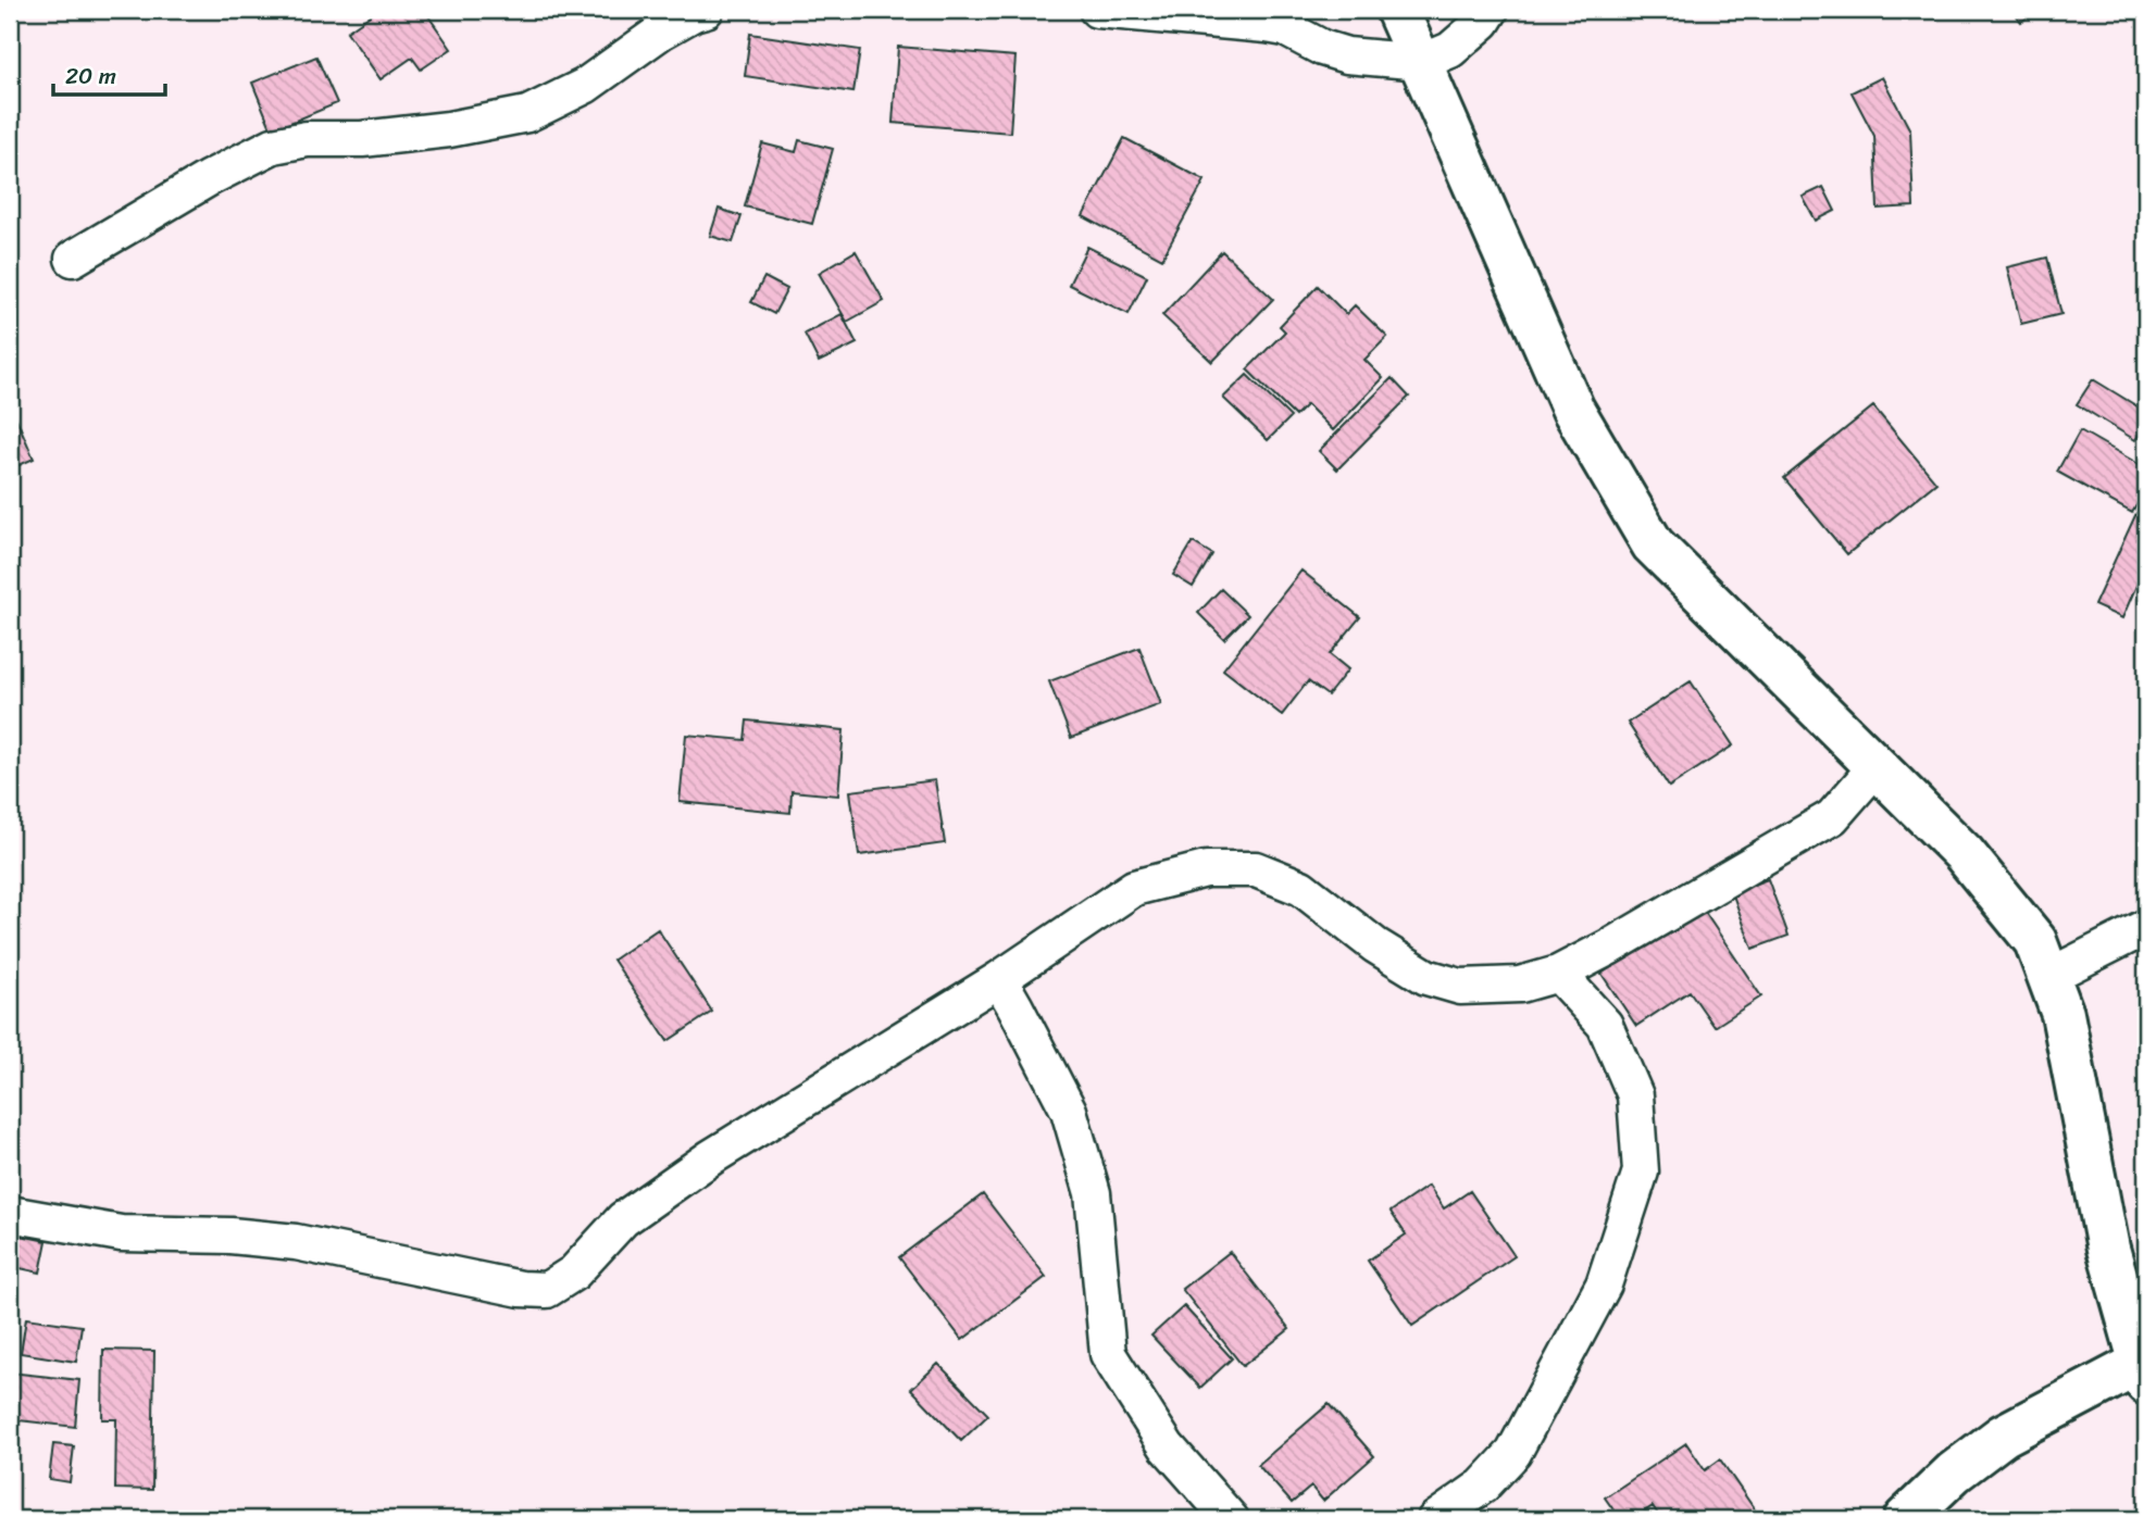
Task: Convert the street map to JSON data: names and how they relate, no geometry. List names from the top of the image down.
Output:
{
  "scale_bar": "20 m"
}
